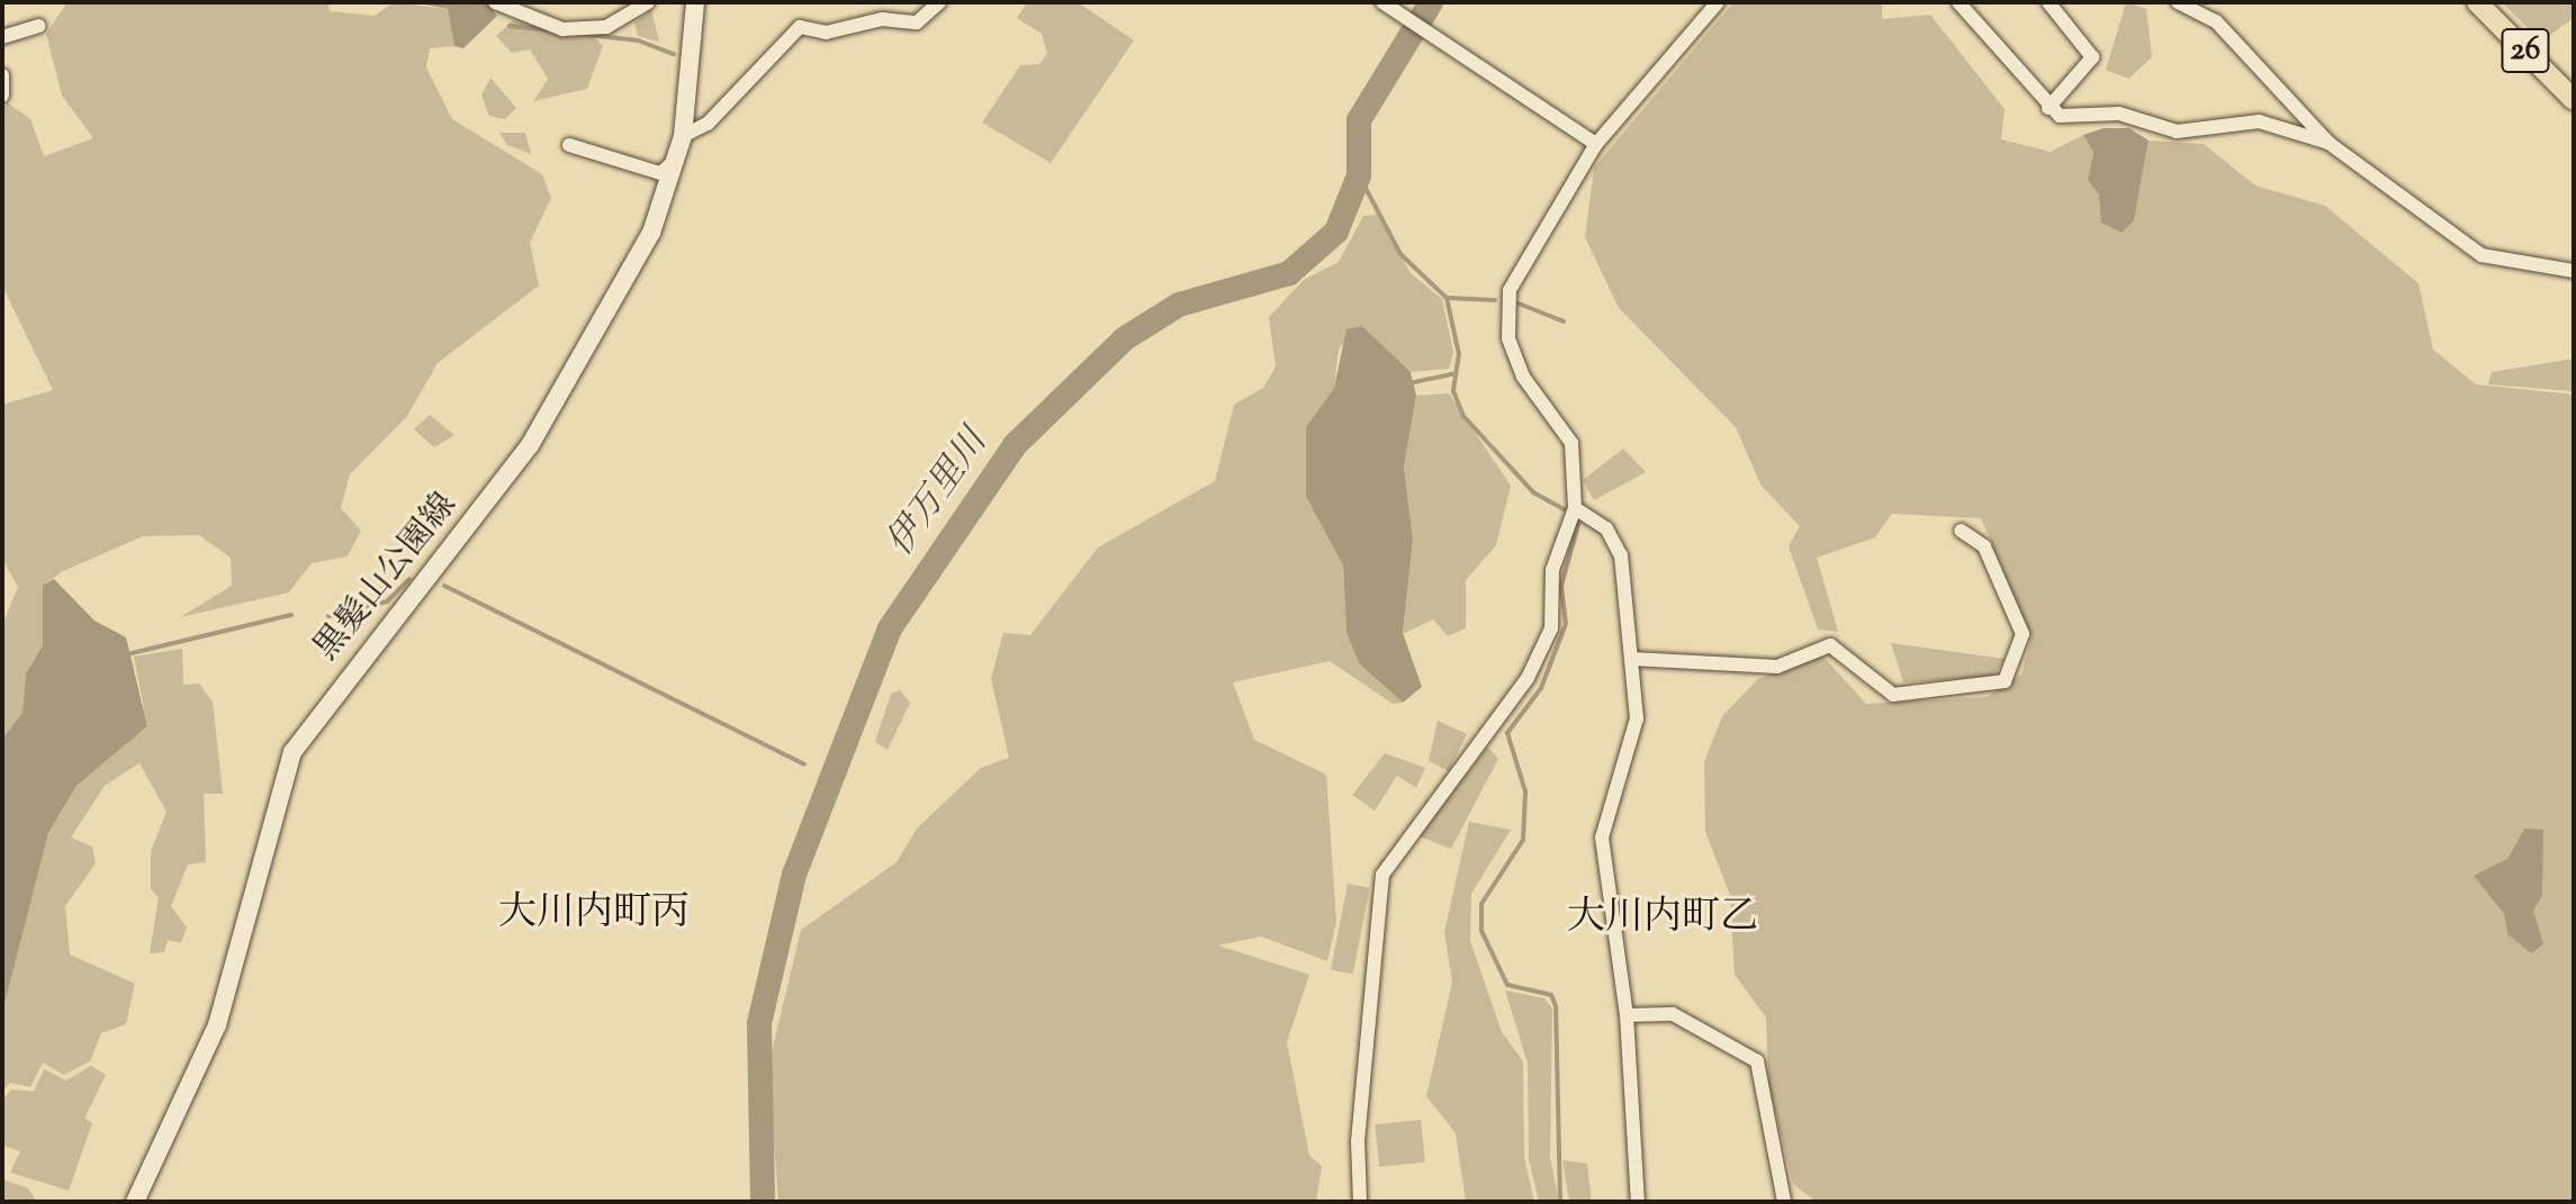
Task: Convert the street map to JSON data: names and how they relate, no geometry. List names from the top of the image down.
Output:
{
  "streets": {
    "main road": ["26", "黒髪山公園線"]
  },
  "districts": ["大川内町丙", "大川内町乙"],
  "water": ["伊万里川"]
}
